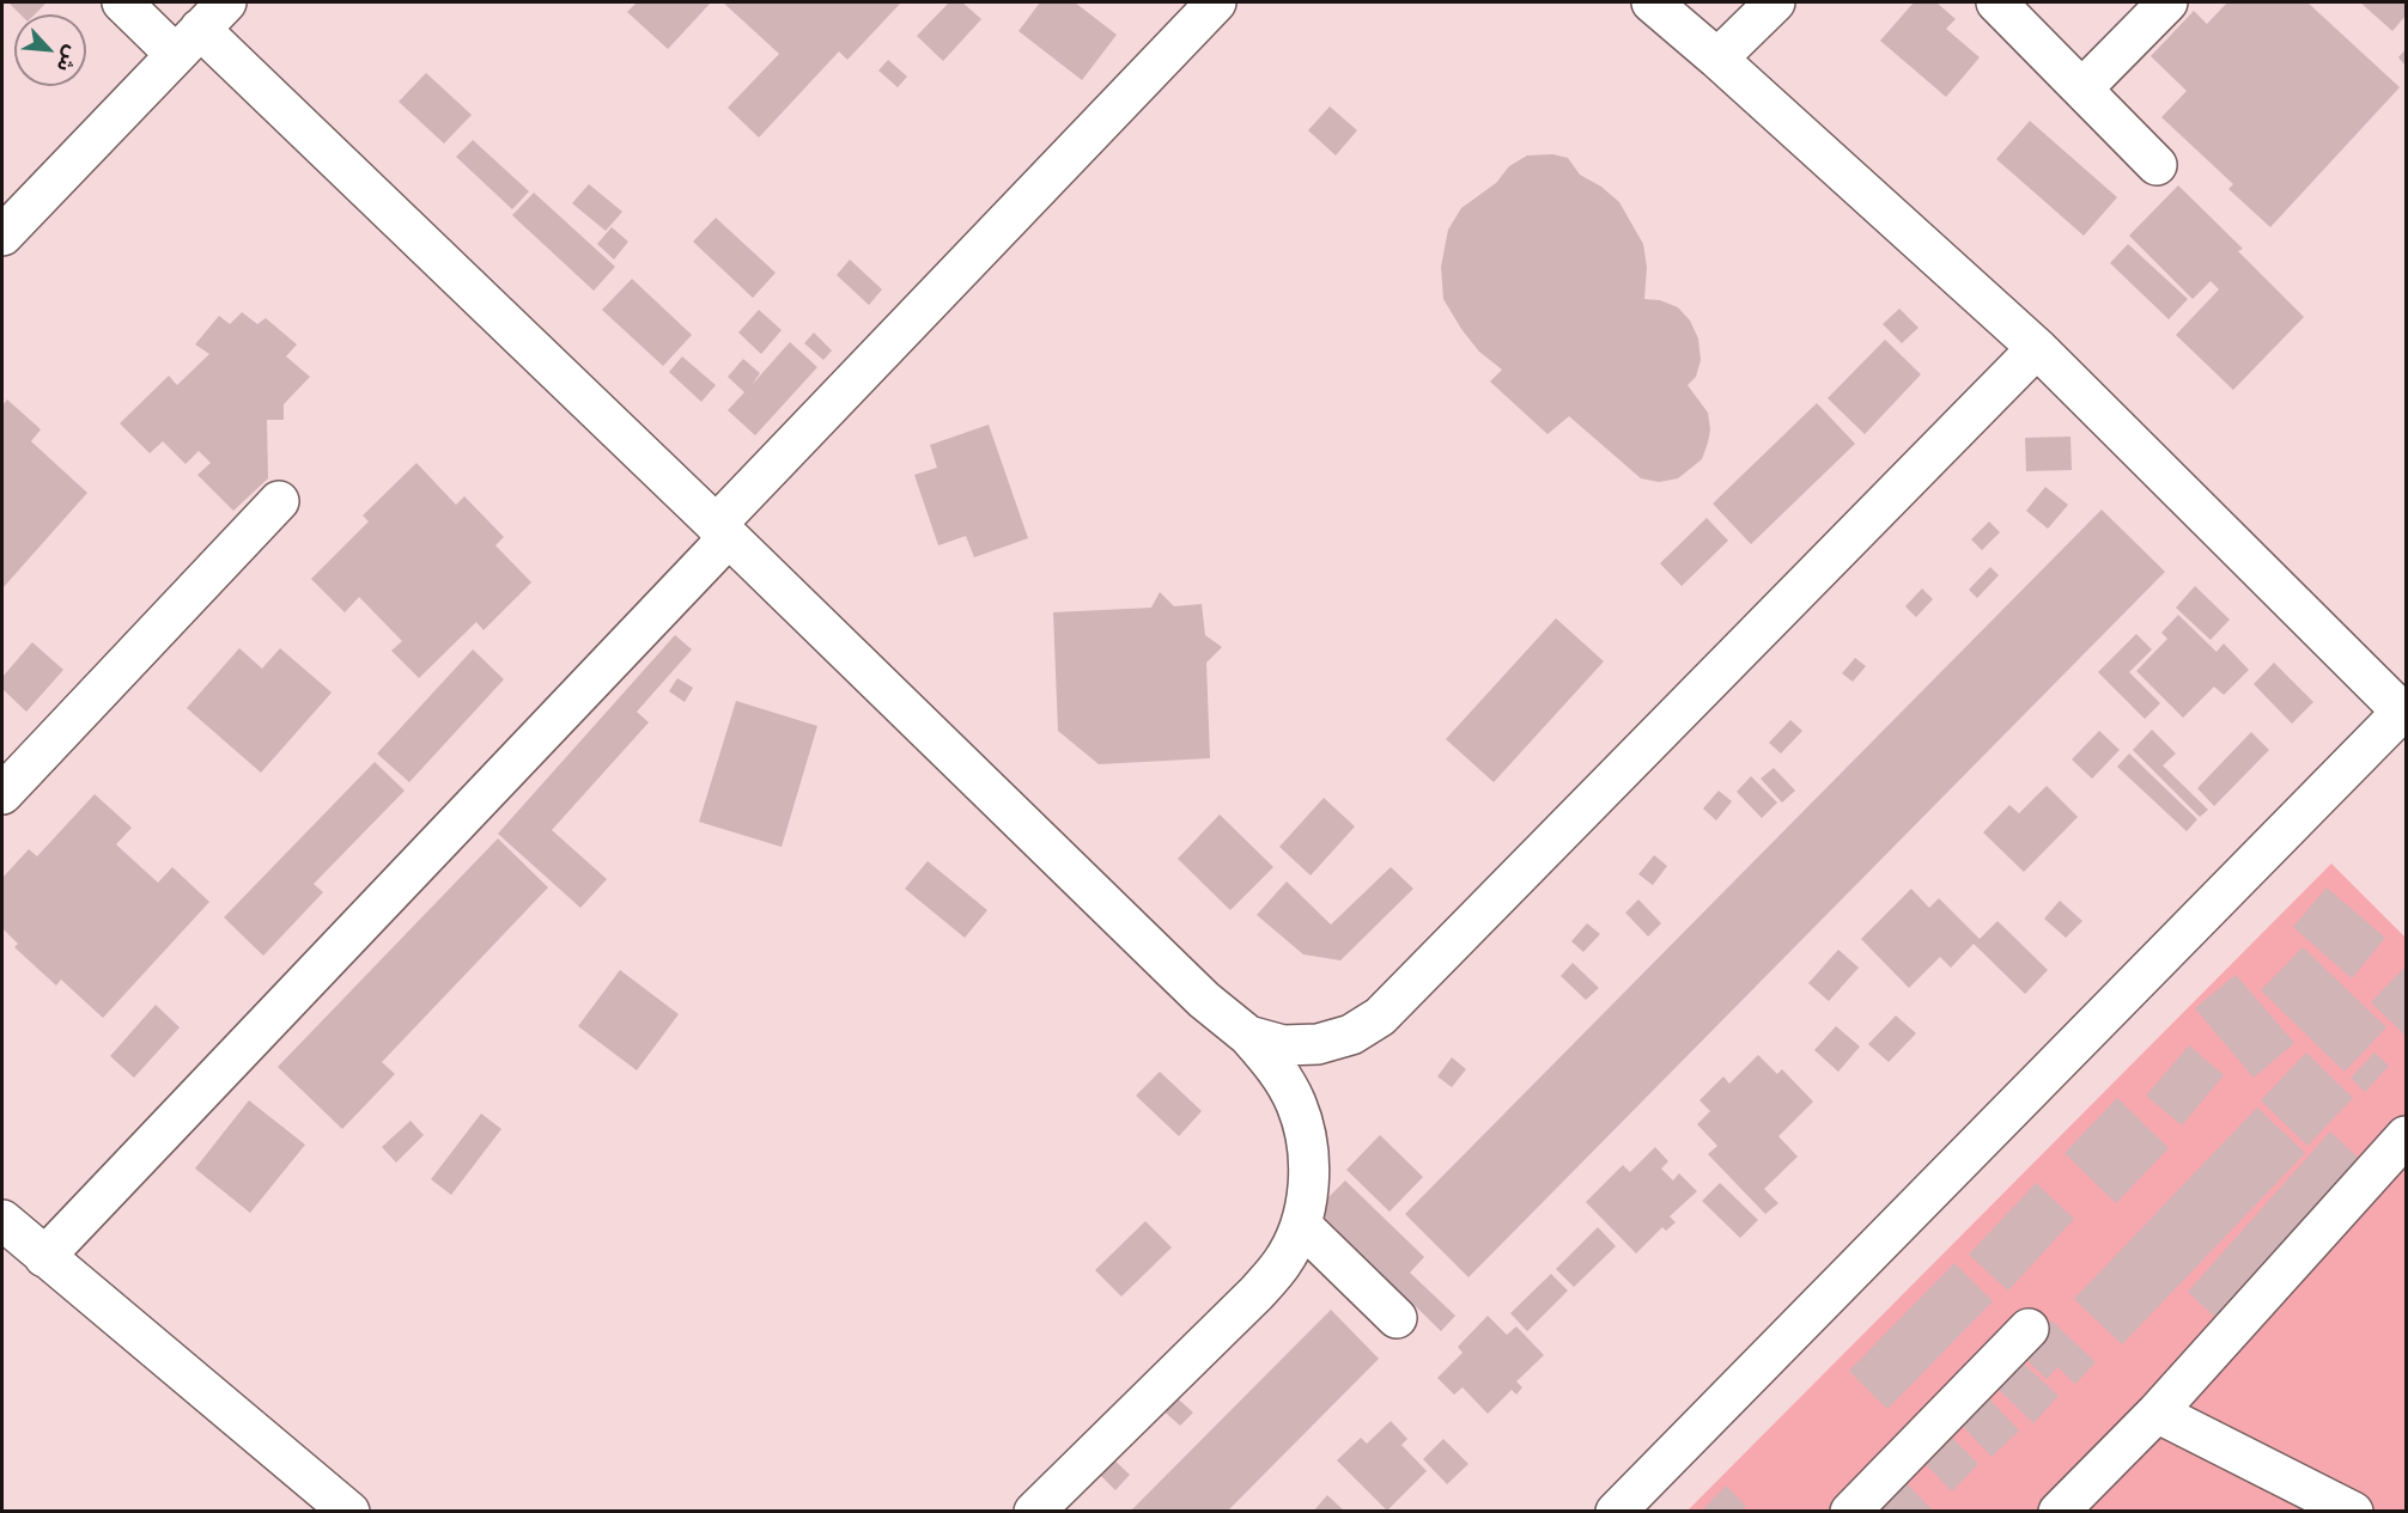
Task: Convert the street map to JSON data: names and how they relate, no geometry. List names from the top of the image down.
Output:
{
  "north": "bottom right"
}
